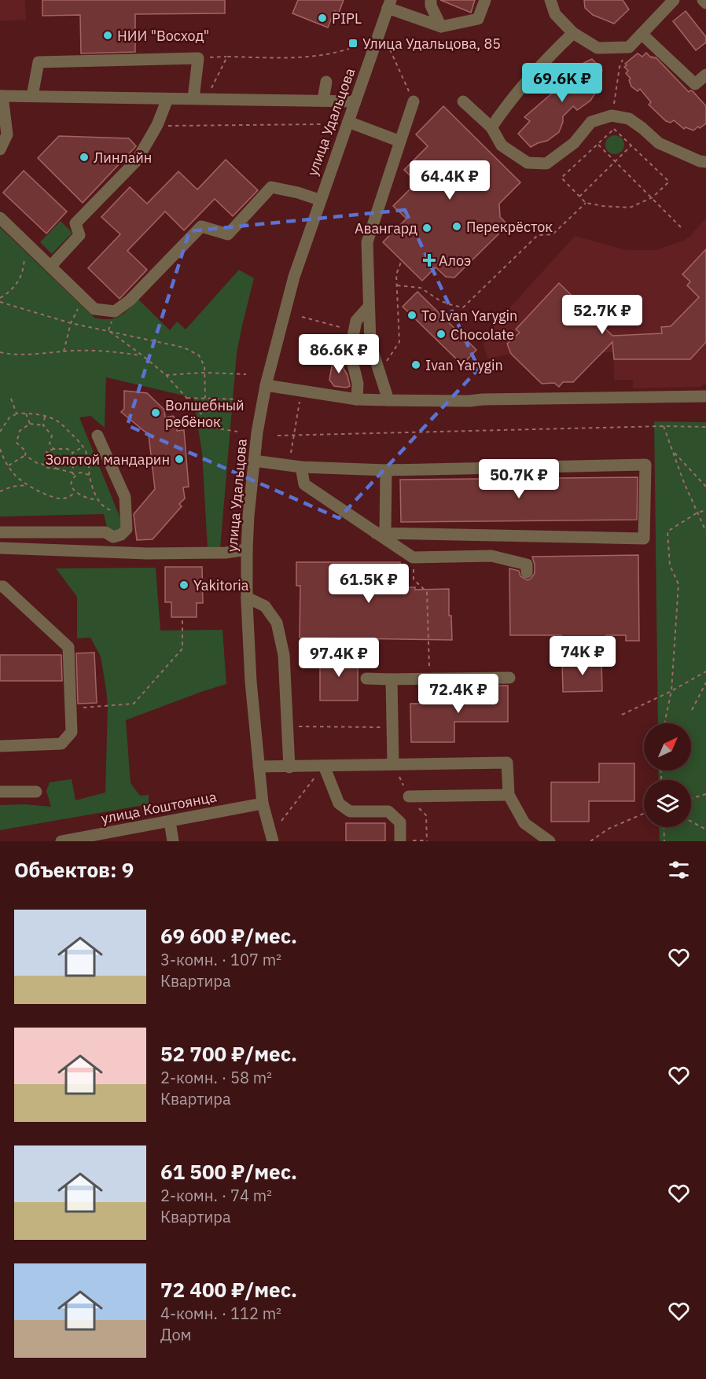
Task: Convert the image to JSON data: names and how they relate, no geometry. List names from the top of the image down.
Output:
{
  "streets": {
    "street": ["улица Удальцова", "улица Коштоянца"]
  },
  "crossings": [
    ["улица Удальцова", "улица Коштоянца"]
  ],
  "places": {
    "other": [
      "PIPL",
      "НИИ \"Восход\"",
      "Линлайн",
      "Перекрёсток",
      "Авангард",
      "To Ivan Yarygin",
      "Chocolate",
      "Ivan Yarygin",
      "Волшебный ребёнок",
      "Золотой мандарин",
      "Yakitoria"
    ],
    "transit": ["Улица Удальцова, 85"],
    "health": ["Алоэ"]
  },
  "north": "top right",
  "page": {
    "price": [
      "69.6K ₽",
      "64.4K ₽",
      "52.7K ₽",
      "86.6K ₽",
      "50.7K ₽",
      "61.5K ₽",
      "74K ₽",
      "97.4K ₽",
      "72.4K ₽"
    ],
    "heading": "Объектов: 9",
    "list": [
      {
        "name": "69 600 ₽/мес.",
        "note": "3-комн. · 107 m² · Квартира"
      },
      {
        "name": "52 700 ₽/мес.",
        "note": "2-комн. · 58 m² · Квартира"
      },
      {
        "name": "61 500 ₽/мес.",
        "note": "2-комн. · 74 m² · Квартира"
      },
      {
        "name": "72 400 ₽/мес.",
        "note": "4-комн. · 112 m² · Дом"
      }
    ]
  }
}
